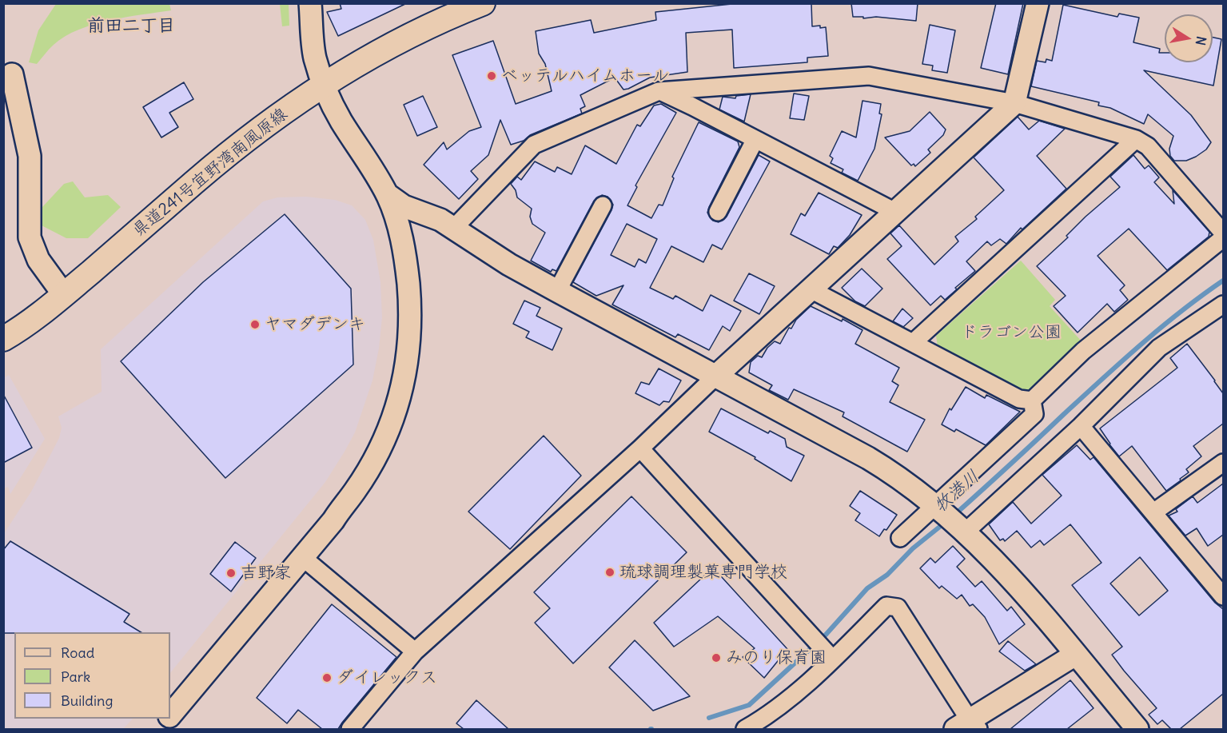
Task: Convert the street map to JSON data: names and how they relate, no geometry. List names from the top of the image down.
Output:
{
  "streets": {
    "main road": ["県道241号宜野湾南風原線"]
  },
  "districts": ["前田二丁目"],
  "water": ["牧港川"],
  "parks": ["ドラゴン公園"],
  "places": [
    "ベッテルハイムホール",
    "ヤマダデンキ",
    "琉球調理製菓専門学校",
    "吉野家",
    "みのり保育園",
    "ダイレックス"
  ],
  "legend": ["Road", "Park", "Building"],
  "north": "right"
}
